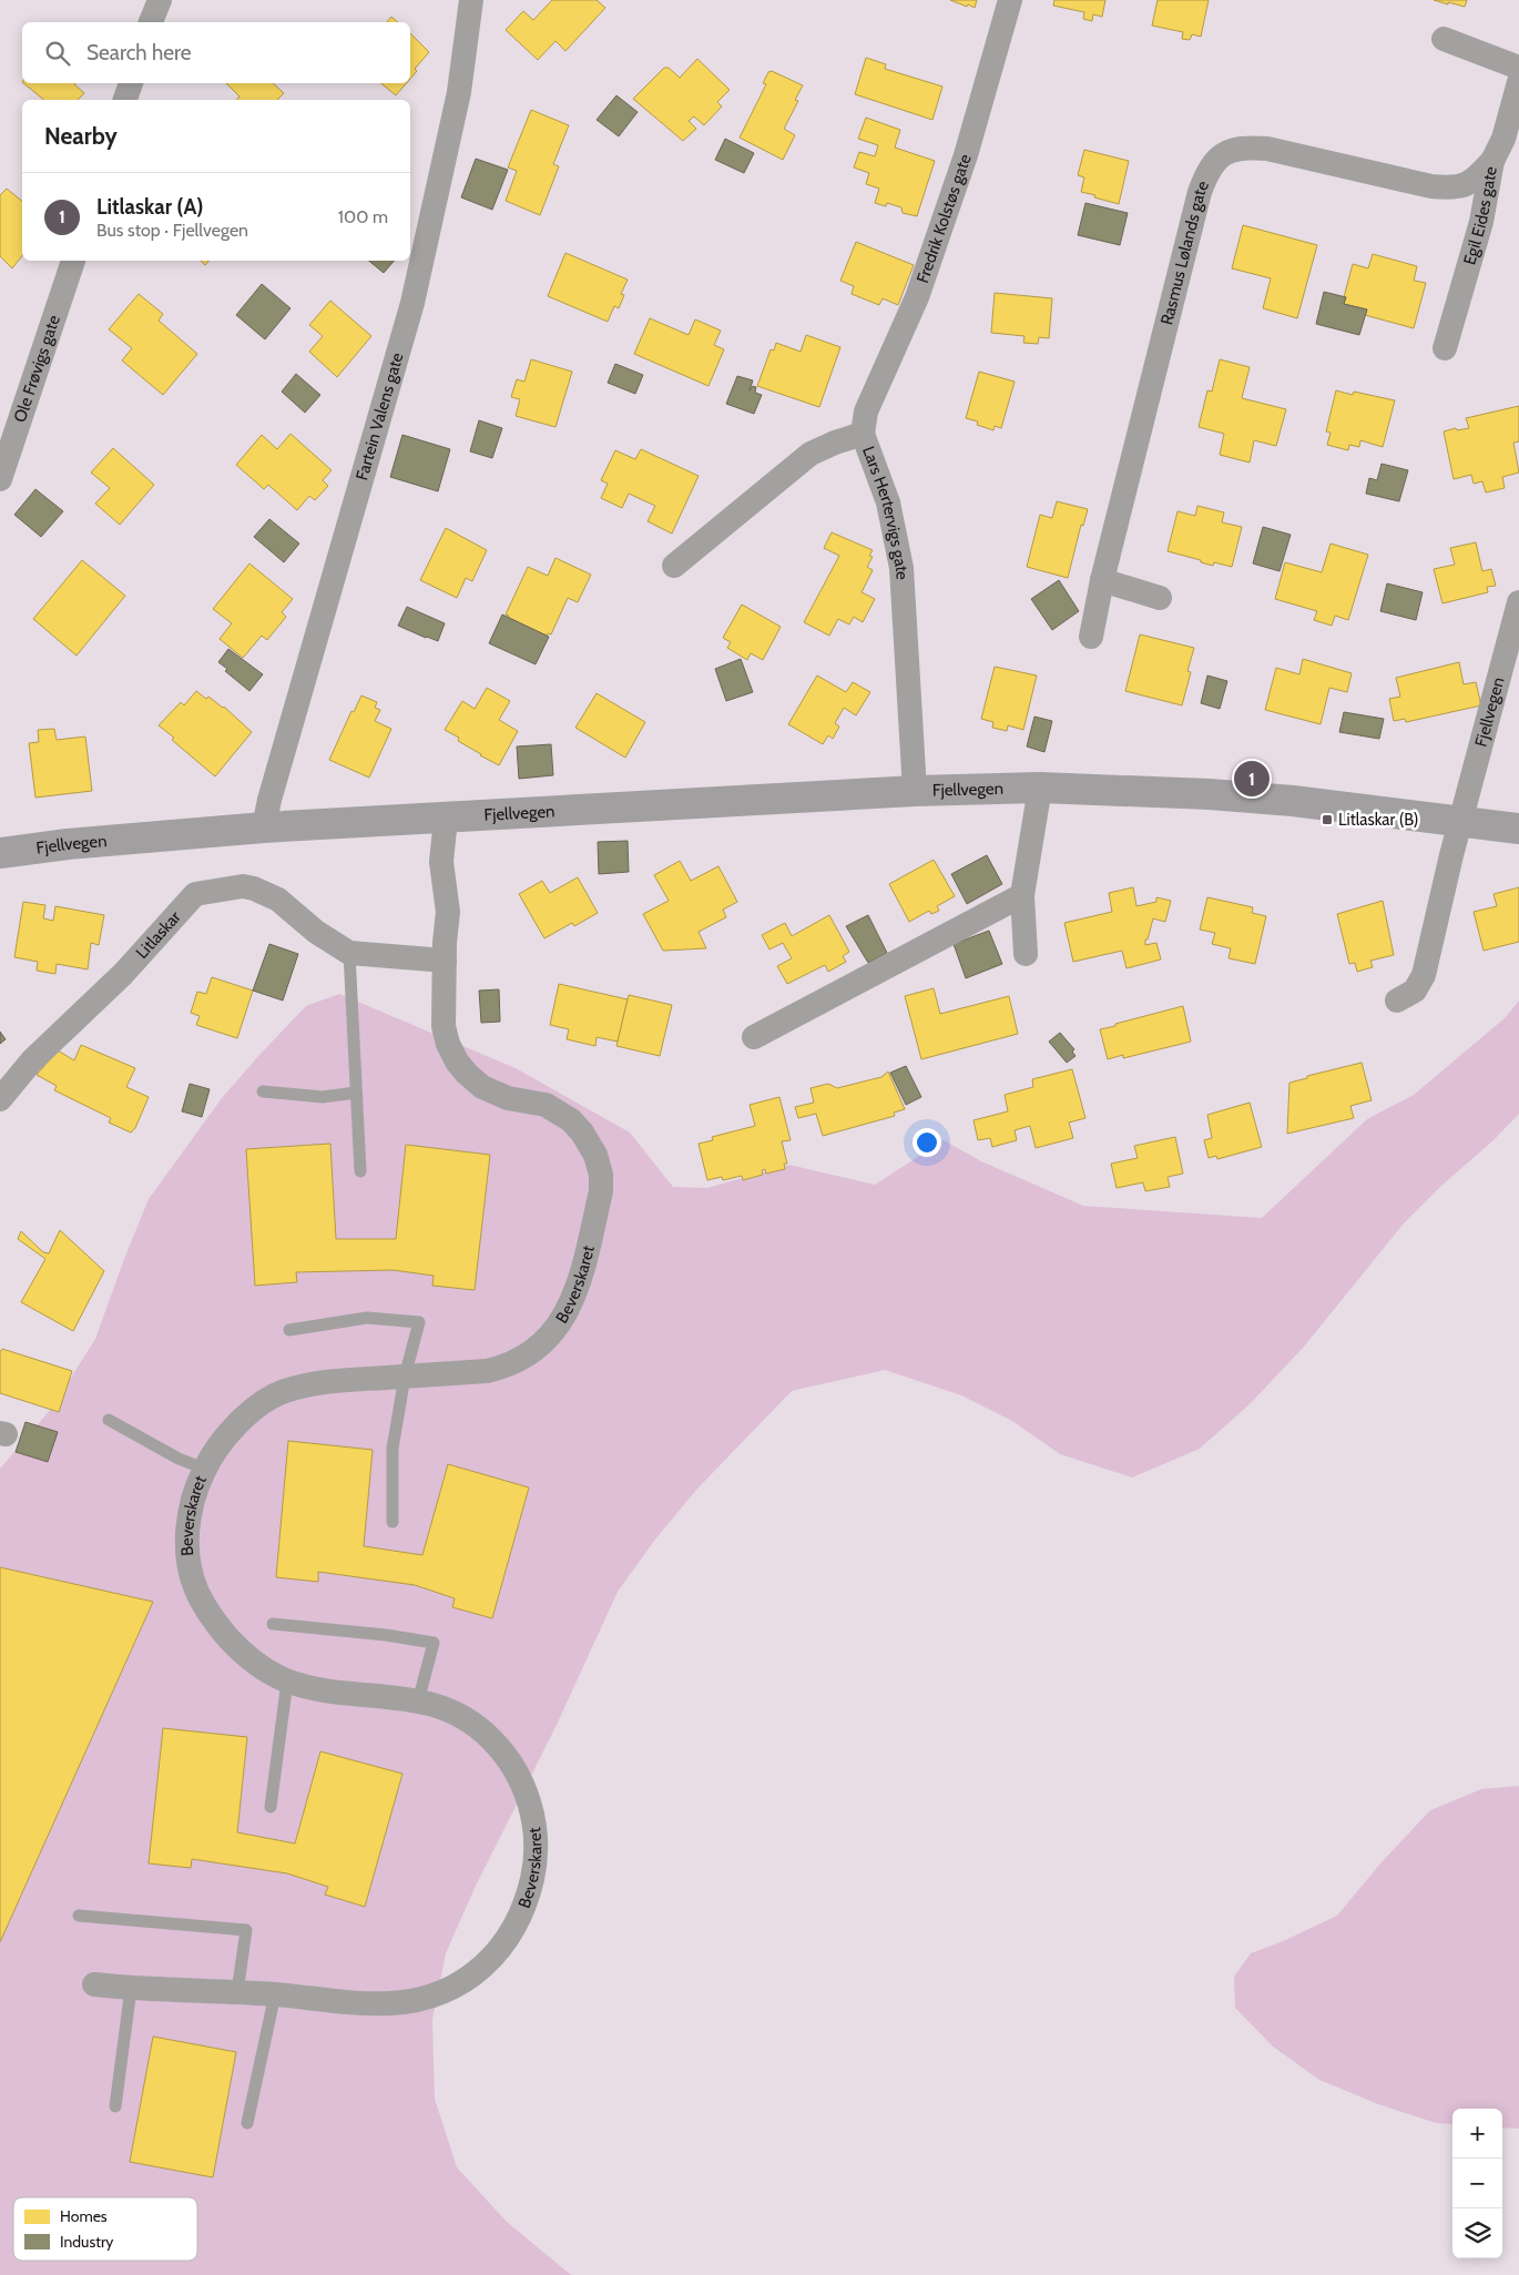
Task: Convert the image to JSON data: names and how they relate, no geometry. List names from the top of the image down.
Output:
{
  "streets": {
    "main road": ["Fjellvegen"],
    "street": [
      "Egil Eides gate",
      "Fredrik Kolstøs gate",
      "Rasmus Lølands gate",
      "Ole Frøvigs gate",
      "Fartein Valens gate",
      "Lars Hertervigs gate",
      "Litlaskar",
      "Beverskaret"
    ]
  },
  "crossings": [
    ["Egil Eides gate", "Rasmus Lølands gate"],
    ["Fredrik Kolstøs gate", "Lars Hertervigs gate"],
    ["Fartein Valens gate", "Fjellvegen"],
    ["Lars Hertervigs gate", "Fjellvegen"],
    ["Fjellvegen", "Beverskaret"]
  ],
  "places": {
    "transit": ["Litlaskar (B)"]
  },
  "legend": ["Homes", "Industry"],
  "page": {
    "search": "Search here",
    "heading": "Nearby",
    "list": [
      {
        "mark": "1",
        "name": "Litlaskar (A)",
        "note": "Bus stop · Fjellvegen",
        "value": "100 m"
      }
    ],
    "pins": "1",
    "map_buttons": ["+", "−"]
  }
}
